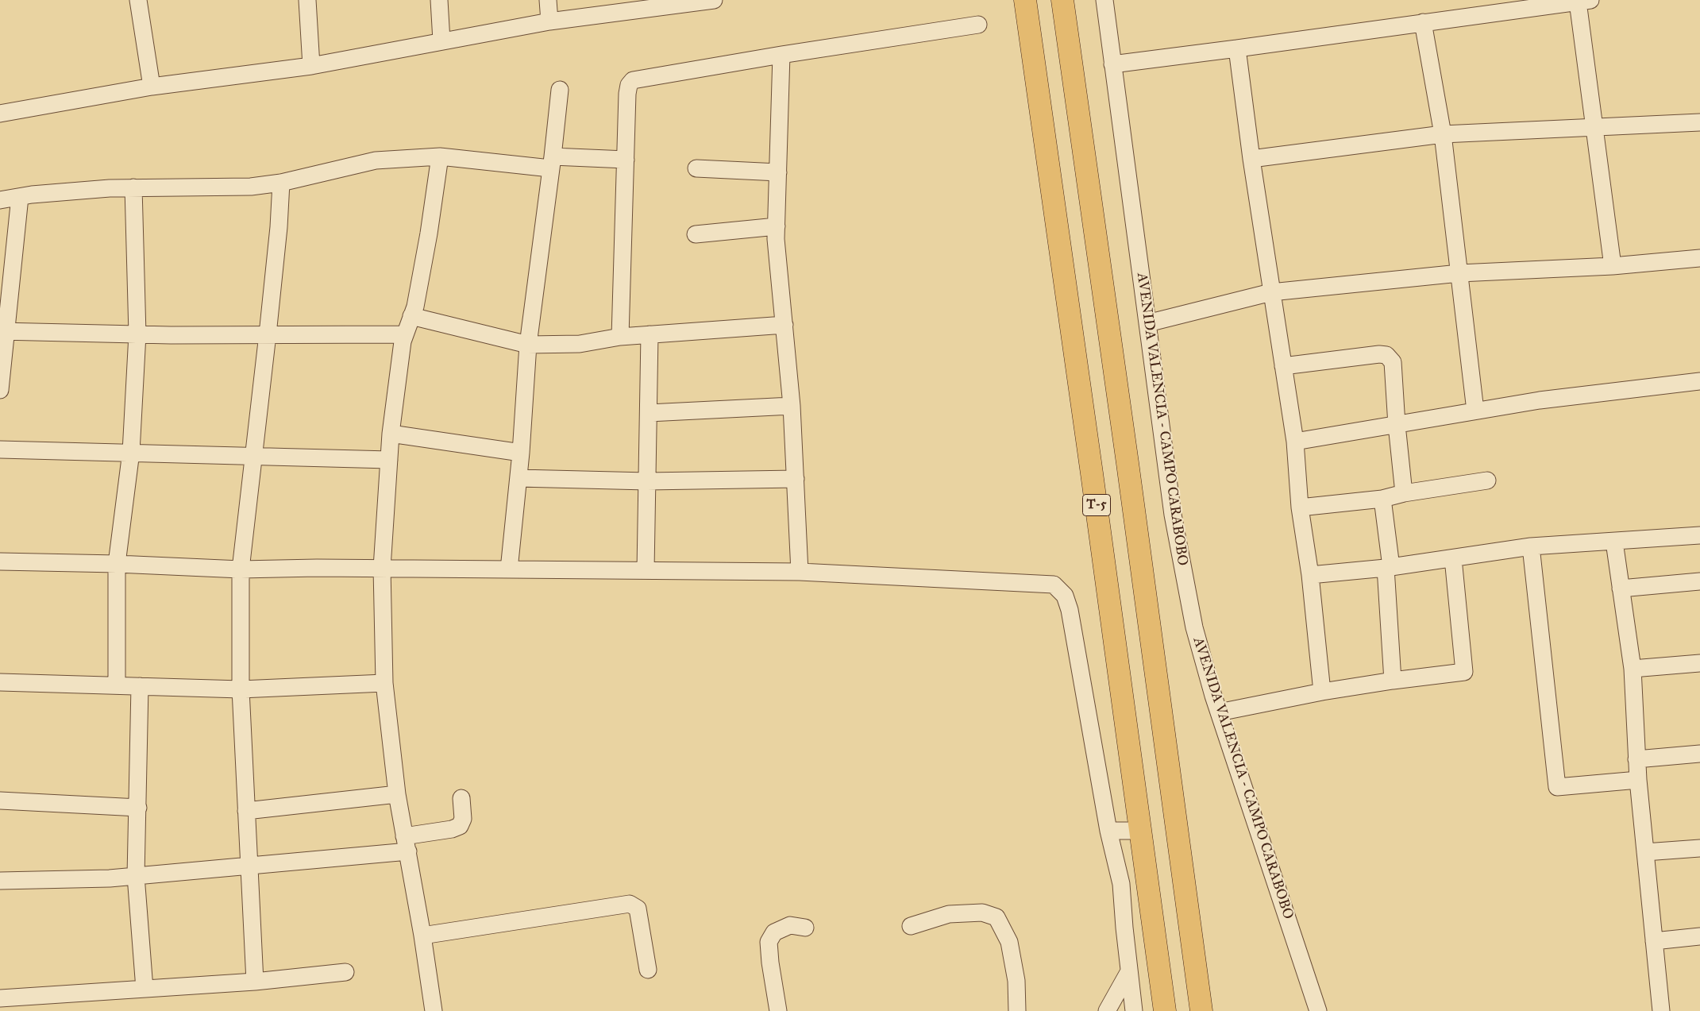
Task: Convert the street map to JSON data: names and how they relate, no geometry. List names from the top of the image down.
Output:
{
  "streets": {
    "highway": ["T-5"],
    "street": ["AVENIDA VALENCIA - CAMPO CARABOBO"]
  }
}
